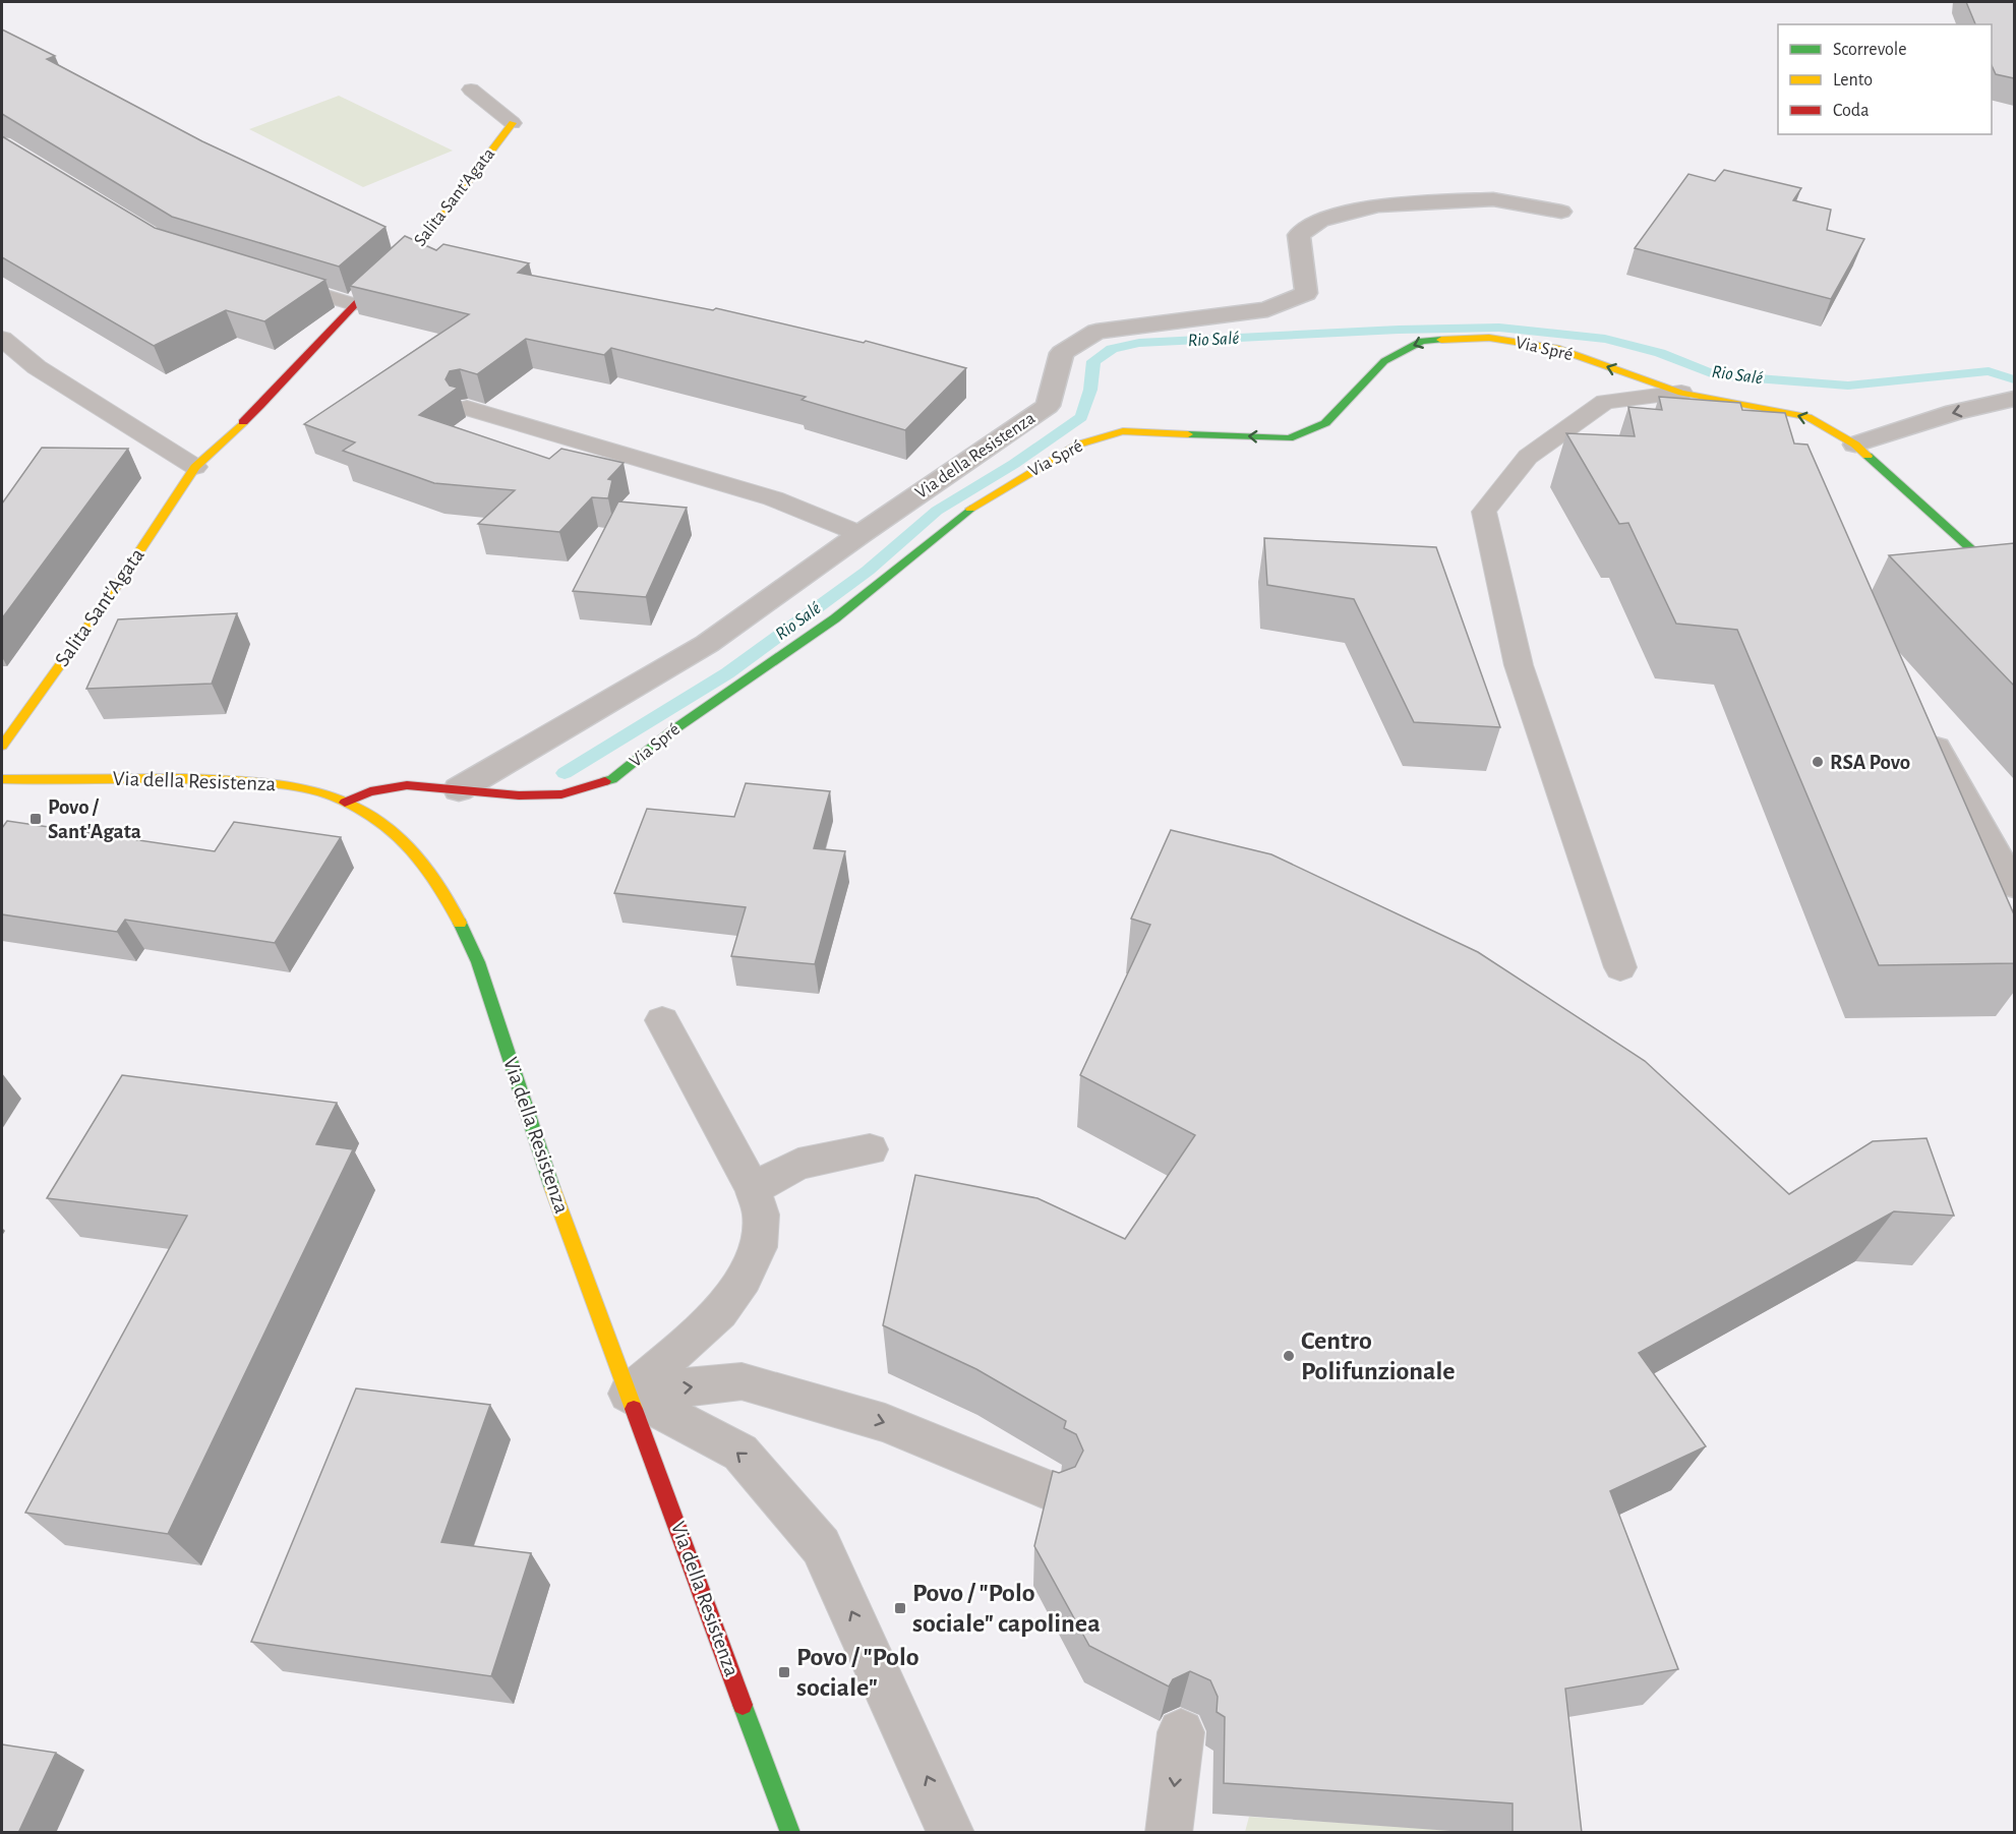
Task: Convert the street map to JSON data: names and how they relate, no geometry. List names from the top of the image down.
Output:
{
  "streets": {
    "street": ["Salita Sant'Agata", "Via Spré", "Via della Resistenza"]
  },
  "crossings": [
    ["Via Spré", "Via della Resistenza"]
  ],
  "one_way": ["Via Spré"],
  "water": ["Rio Salé"],
  "places": {
    "other": ["RSA Povo", "Centro Polifunzionale"],
    "transit": ["Povo / Sant'Agata", "Povo / \"Polo sociale\" capolinea", "Povo / \"Polo sociale\""]
  },
  "legend": ["Scorrevole", "Lento", "Coda"]
}
